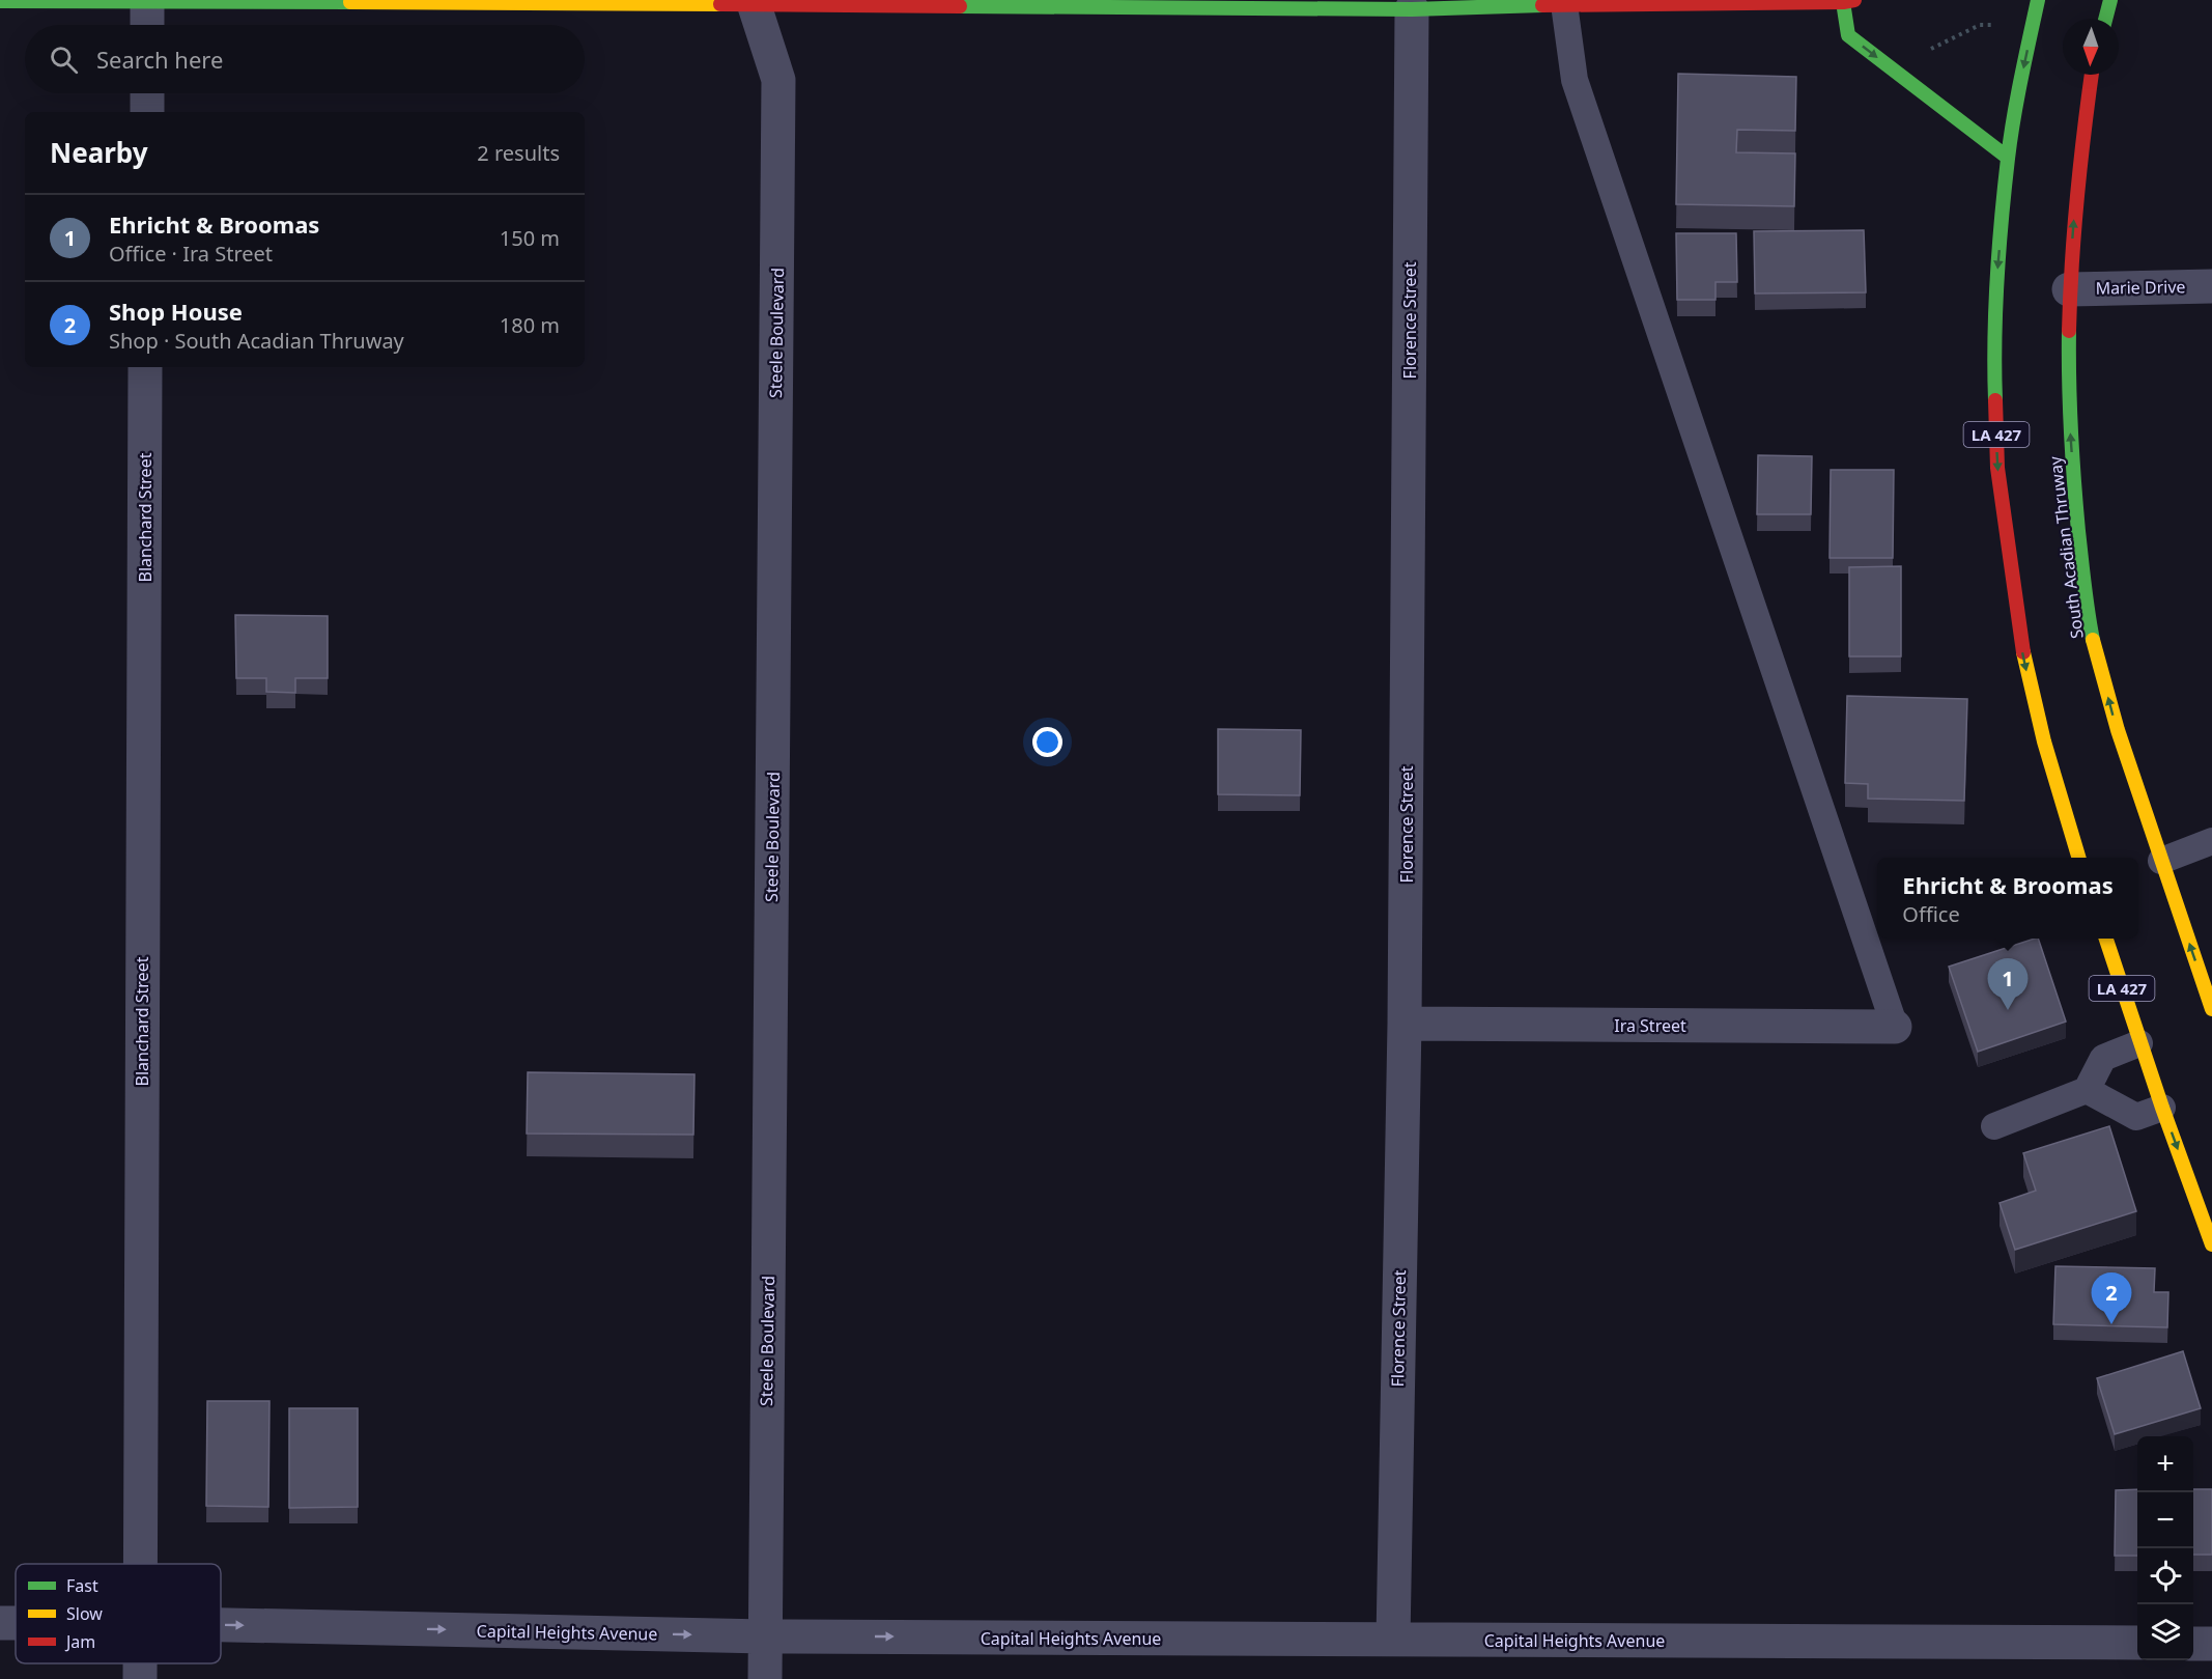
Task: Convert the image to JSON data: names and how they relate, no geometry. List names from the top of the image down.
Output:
{
  "streets": {
    "main road": ["LA 427", "South Acadian Thruway"],
    "street": [
      "Marie Drive",
      "Florence Street",
      "Steele Boulevard",
      "Blanchard Street",
      "Ira Street",
      "Capital Heights Avenue"
    ]
  },
  "crossings": [
    ["Marie Drive", "South Acadian Thruway"],
    ["Florence Street", "Ira Street"],
    ["Florence Street", "Capital Heights Avenue"],
    ["Steele Boulevard", "Capital Heights Avenue"]
  ],
  "one_way": ["Capital Heights Avenue"],
  "legend": ["Fast", "Slow", "Jam"],
  "north": "bottom",
  "page": {
    "search": "Search here",
    "heading": ["Nearby", "2 results"],
    "list": [
      {
        "mark": "1",
        "name": "Ehricht & Broomas",
        "note": "Office · Ira Street",
        "value": "150 m"
      },
      {
        "mark": "2",
        "name": "Shop House",
        "note": "Shop · South Acadian Thruway",
        "value": "180 m"
      }
    ],
    "popup": ["Ehricht & Broomas", "Office"],
    "pins": ["1", "2"],
    "map_buttons": ["+", "−"]
  }
}
